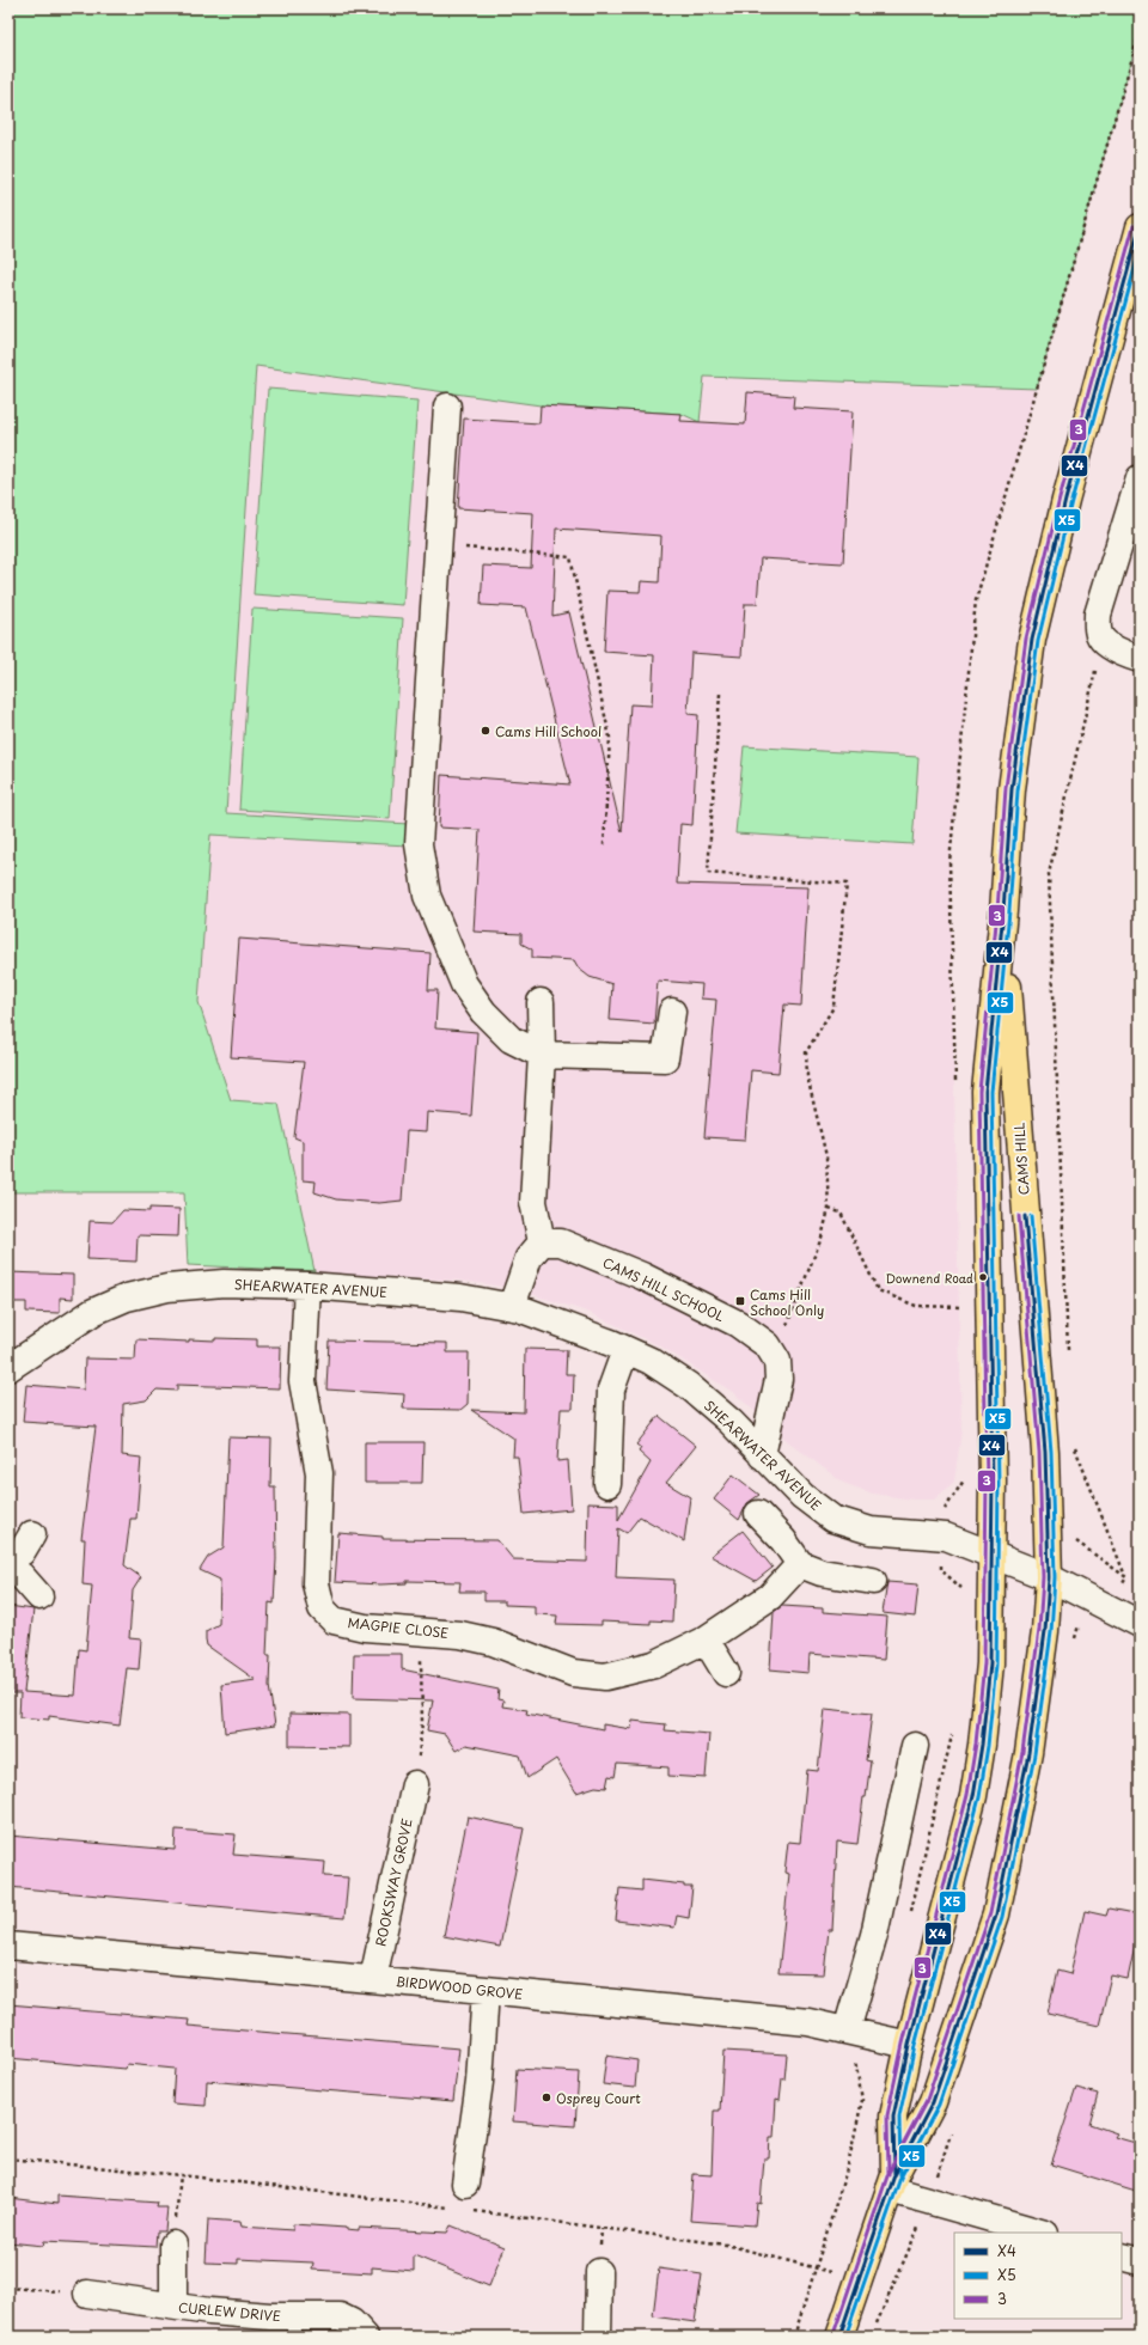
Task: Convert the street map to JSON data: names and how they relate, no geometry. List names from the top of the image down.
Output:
{
  "streets": {
    "main road": ["CAMS HILL"],
    "street": [
      "SHEARWATER AVENUE",
      "CAMS HILL SCHOOL",
      "MAGPIE CLOSE",
      "ROOKSWAY GROVE",
      "BIRDWOOD GROVE",
      "CURLEW DRIVE"
    ]
  },
  "crossings": [
    ["CAMS HILL", "SHEARWATER AVENUE"],
    ["CAMS HILL", "BIRDWOOD GROVE"],
    ["SHEARWATER AVENUE", "CAMS HILL SCHOOL"],
    ["SHEARWATER AVENUE", "MAGPIE CLOSE"],
    ["ROOKSWAY GROVE", "BIRDWOOD GROVE"]
  ],
  "places": {
    "other": ["Cams Hill School", "Downend Road", "Osprey Court"],
    "transit": ["Cams Hill School Only"]
  },
  "lines": ["transit line 3", "transit line X4", "transit line X5"],
  "legend": ["X4", "X5", "3"]
}
